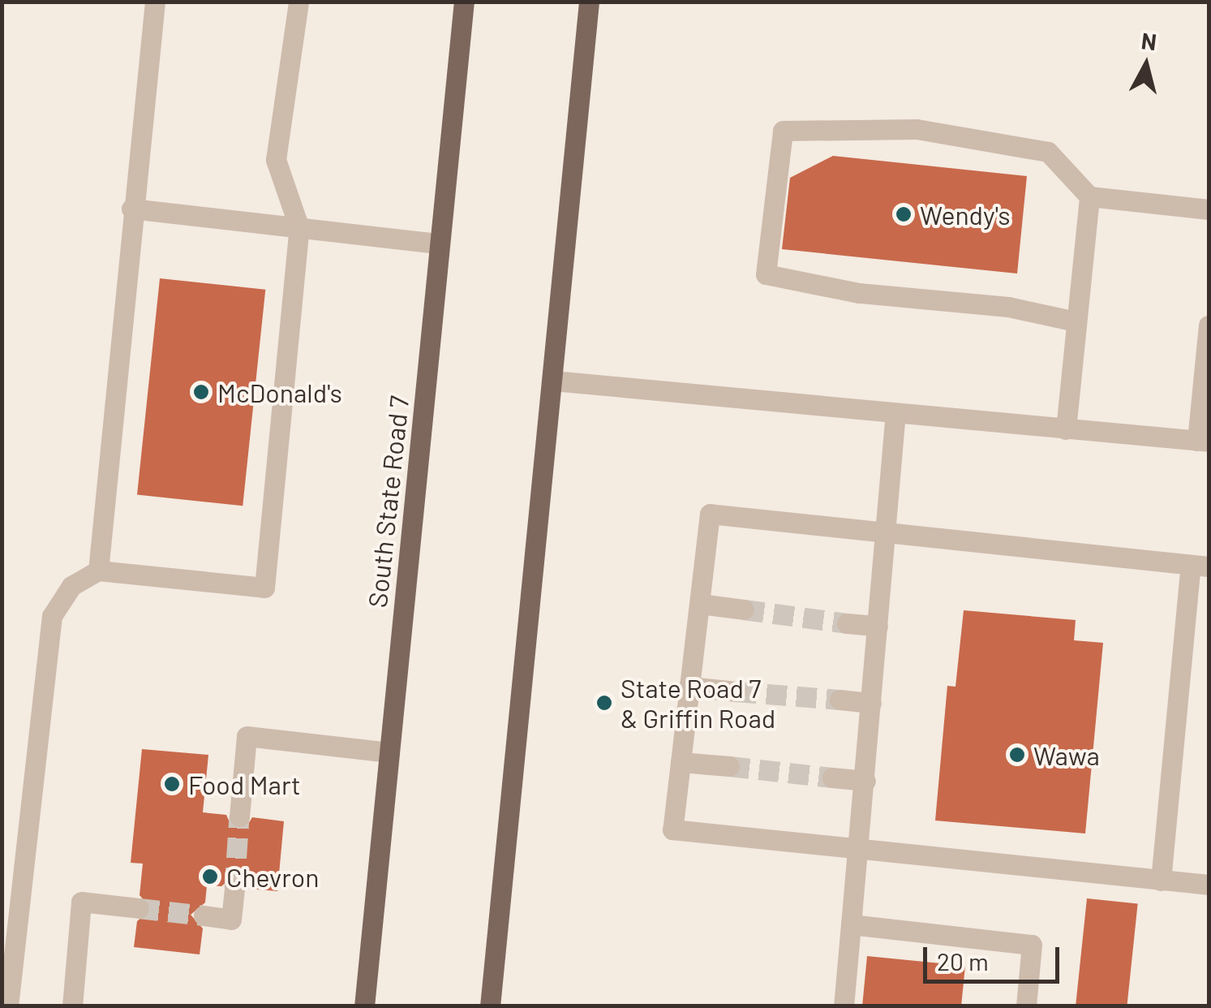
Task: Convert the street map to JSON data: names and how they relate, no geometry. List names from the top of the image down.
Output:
{
  "streets": {
    "main road": ["South State Road 7"]
  },
  "places": [
    "Wendy's",
    "McDonald's",
    "State Road 7 & Griffin Road",
    "Wawa",
    "Food Mart",
    "Chevron"
  ],
  "scale_bar": "20 m",
  "north": "top"
}
